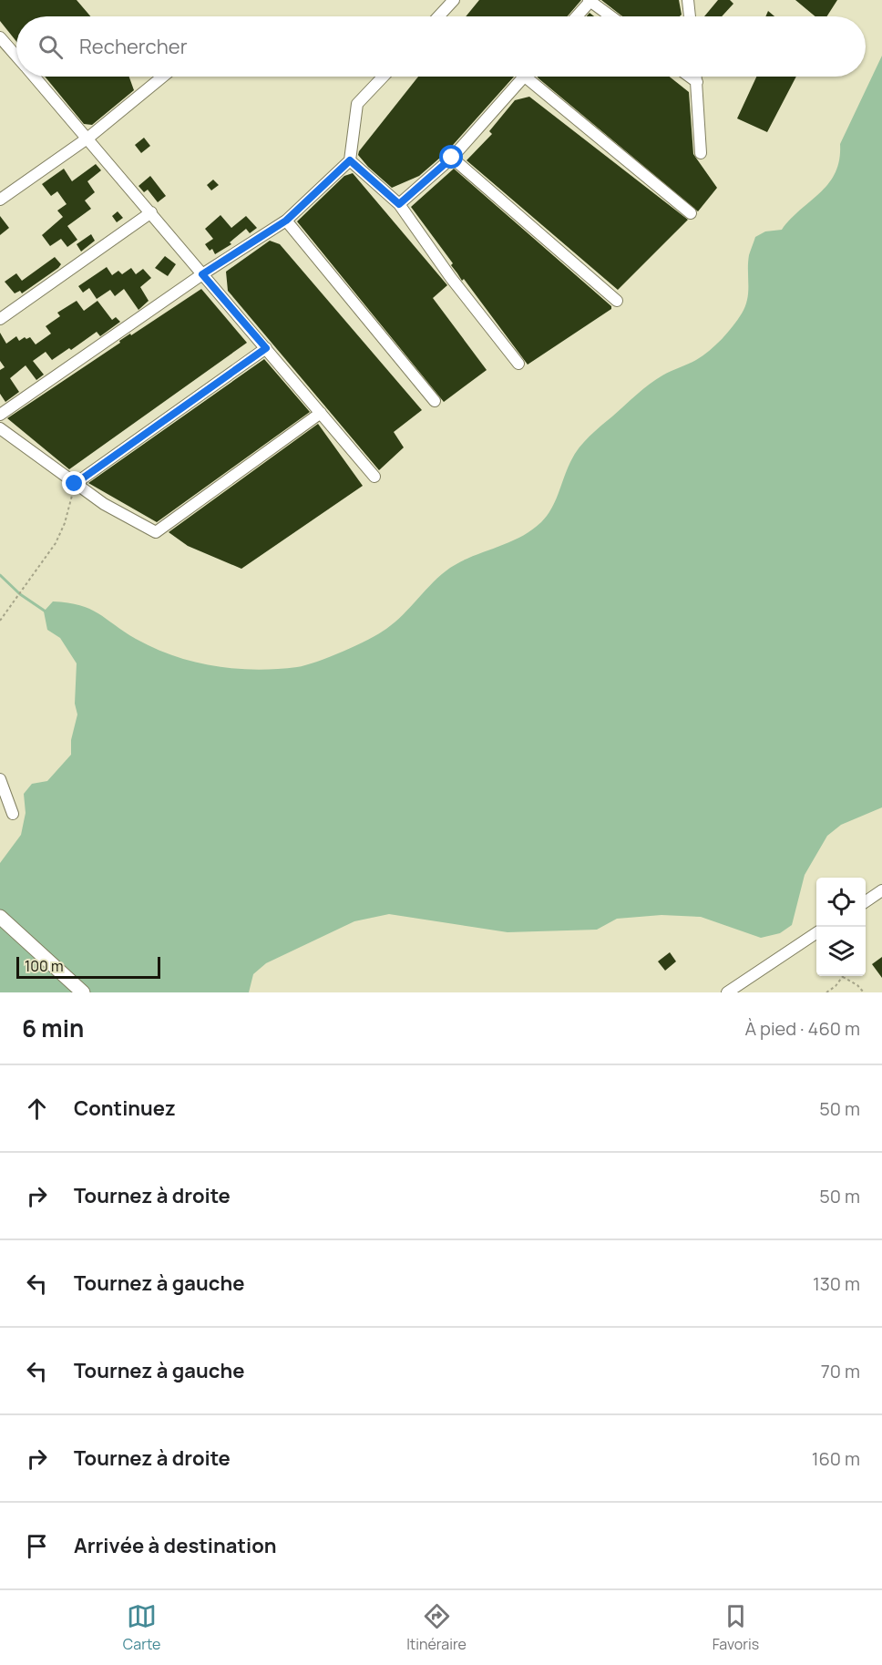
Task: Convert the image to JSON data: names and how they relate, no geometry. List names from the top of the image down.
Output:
{
  "scale_bar": "100 m",
  "page": {
    "search": "Rechercher",
    "scale": "100 m",
    "heading": ["6 min", "À pied · 460 m"],
    "list": [
      ["Continuez", "50 m"],
      ["Tournez à droite", "50 m"],
      ["Tournez à gauche", "130 m"],
      ["Tournez à gauche", "70 m"],
      ["Tournez à droite", "160 m"],
      "Arrivée à destination"
    ],
    "nav": ["Carte", "Itinéraire", "Favoris"]
  }
}
